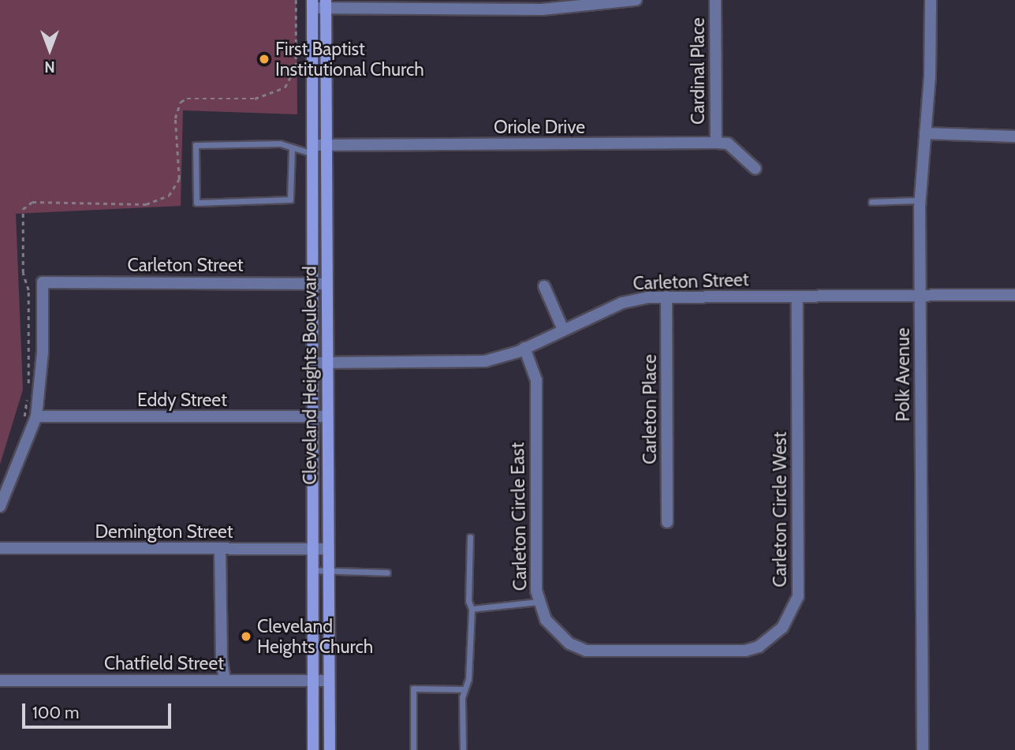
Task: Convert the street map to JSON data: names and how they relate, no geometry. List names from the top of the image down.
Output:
{
  "streets": {
    "street": [
      "Cardinal Place",
      "Oriole Drive",
      "Carleton Street",
      "Polk Avenue",
      "Cleveland Heights Boulevard",
      "Eddy Street",
      "Carleton Place",
      "Carleton Circle West",
      "Carleton Circle East",
      "Demington Street",
      "Chatfield Street"
    ]
  },
  "crossings": [
    ["Cardinal Place", "Oriole Drive"],
    ["Oriole Drive", "Cleveland Heights Boulevard"],
    ["Carleton Street", "Polk Avenue"],
    ["Carleton Street", "Cleveland Heights Boulevard"],
    ["Carleton Street", "Eddy Street"],
    ["Carleton Street", "Carleton Place"],
    ["Carleton Street", "Carleton Circle West"],
    ["Carleton Street", "Carleton Circle East"],
    ["Cleveland Heights Boulevard", "Eddy Street"],
    ["Cleveland Heights Boulevard", "Demington Street"],
    ["Cleveland Heights Boulevard", "Chatfield Street"],
    ["Carleton Circle West", "Carleton Circle East"]
  ],
  "places": ["First Baptist Institutional Church", "Cleveland Heights Church"],
  "scale_bar": "100 m",
  "north": "bottom"
}
